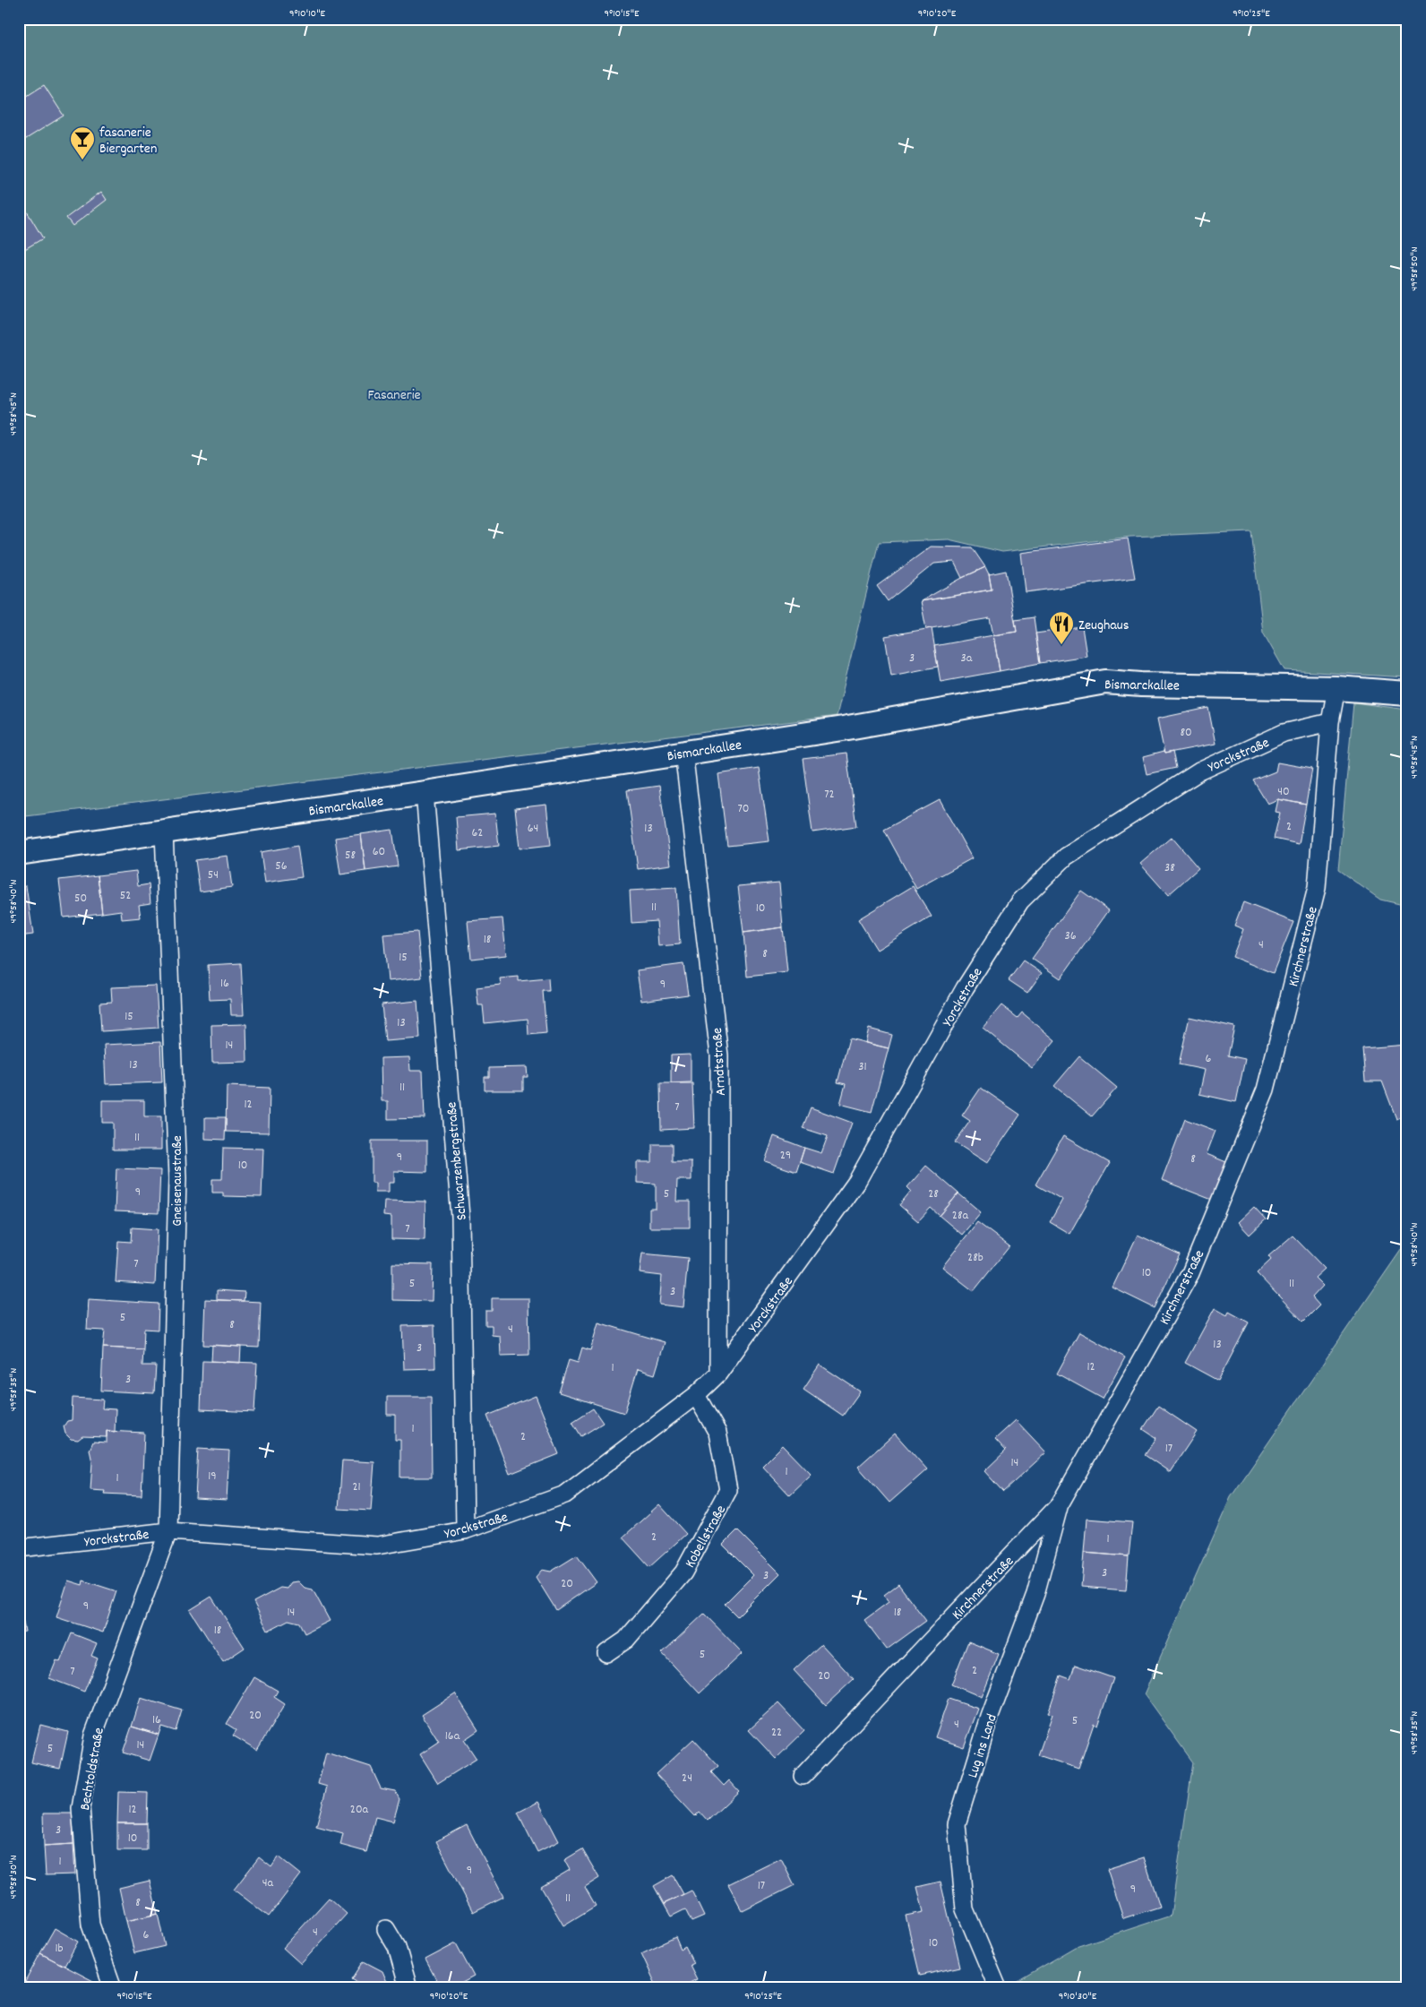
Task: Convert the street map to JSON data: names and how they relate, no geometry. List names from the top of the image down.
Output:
{
  "streets": {
    "street": [
      "Bismarckallee",
      "Yorckstraße",
      "Kirchnerstraße",
      "Arndtstraße",
      "Schwarzenbergstraße",
      "Gneisenaustraße",
      "Kobellstraße",
      "Lug ins Land",
      "Bechtoldstraße"
    ]
  },
  "crossings": [
    ["Bismarckallee", "Kirchnerstraße"],
    ["Bismarckallee", "Arndtstraße"],
    ["Bismarckallee", "Schwarzenbergstraße"],
    ["Bismarckallee", "Gneisenaustraße"],
    ["Yorckstraße", "Kirchnerstraße"],
    ["Yorckstraße", "Arndtstraße"],
    ["Yorckstraße", "Schwarzenbergstraße"],
    ["Yorckstraße", "Gneisenaustraße"],
    ["Yorckstraße", "Kobellstraße"],
    ["Yorckstraße", "Bechtoldstraße"],
    ["Kirchnerstraße", "Lug ins Land"],
    ["Gneisenaustraße", "Bechtoldstraße"]
  ],
  "parks": ["Fasanerie"],
  "places": {
    "bar": ["fasanerie Biergarten"],
    "restaurant": ["Zeughaus"]
  },
  "house_numbers": [
    "3",
    "3a",
    "80",
    "40",
    "72",
    "70",
    "2",
    "64",
    "13",
    "62",
    "60",
    "58",
    "56",
    "38",
    "54",
    "52",
    "50",
    "11",
    "10",
    "36",
    "18",
    "4",
    "8",
    "15",
    "16",
    "9",
    "15",
    "13",
    "14",
    "6",
    "13",
    "31",
    "11",
    "12",
    "7",
    "11",
    "29",
    "9",
    "8",
    "10",
    "9",
    "5",
    "28",
    "28a",
    "7",
    "28b",
    "7",
    "10",
    "5",
    "11",
    "3",
    "5",
    "8",
    "4",
    "13",
    "3",
    "12",
    "1",
    "3",
    "1",
    "2",
    "17",
    "14",
    "1",
    "19",
    "1",
    "21",
    "2",
    "1",
    "3",
    "3",
    "20",
    "9",
    "14",
    "18",
    "18",
    "5",
    "2",
    "7",
    "20",
    "20",
    "16",
    "5",
    "4",
    "22",
    "16a",
    "14",
    "5",
    "24",
    "12",
    "20a",
    "3",
    "10",
    "1",
    "9",
    "4a",
    "17",
    "9",
    "11",
    "8",
    "4",
    "6",
    "10",
    "1b"
  ],
  "coordinates": [
    "9°10'10\"E",
    "9°10'15\"E",
    "9°10'20\"E",
    "9°10'25\"E",
    "49°58'50\"N",
    "49°58'45\"N",
    "49°58'40\"N",
    "49°58'35\"N",
    "49°58'30\"N",
    "9°10'30\"E"
  ]
}
